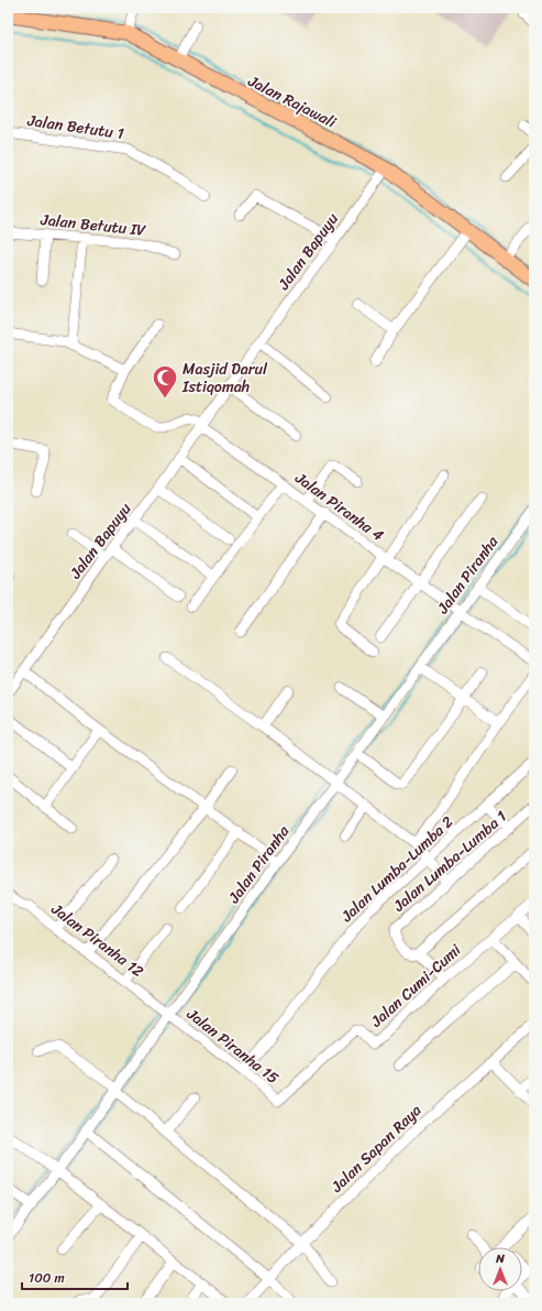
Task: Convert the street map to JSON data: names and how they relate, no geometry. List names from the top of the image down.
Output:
{
  "streets": {
    "main road": ["Jalan Rajawali"],
    "street": [
      "Jalan Betutu 1",
      "Jalan Betutu IV",
      "Jalan Bapuyu",
      "Jalan Piranha 4",
      "Jalan Piranha",
      "Jalan Lumba-Lumba 1",
      "Jalan Lumba-Lumba 2",
      "Jalan Piranha 12",
      "Jalan Cumi-Cumi",
      "Jalan Piranha 15",
      "Jalan Sapan Raya"
    ]
  },
  "crossings": [
    ["Jalan Rajawali", "Jalan Bapuyu"],
    ["Jalan Bapuyu", "Jalan Piranha 4"],
    ["Jalan Piranha 4", "Jalan Piranha"],
    ["Jalan Piranha", "Jalan Piranha 12"],
    ["Jalan Piranha", "Jalan Piranha 15"],
    ["Jalan Lumba-Lumba 2", "Jalan Piranha 15"],
    ["Jalan Piranha 12", "Jalan Piranha 15"],
    ["Jalan Cumi-Cumi", "Jalan Piranha 15"]
  ],
  "places": {
    "mosque": ["Masjid Darul Istiqomah"]
  },
  "scale_bar": "100 m",
  "north": "top"
}
